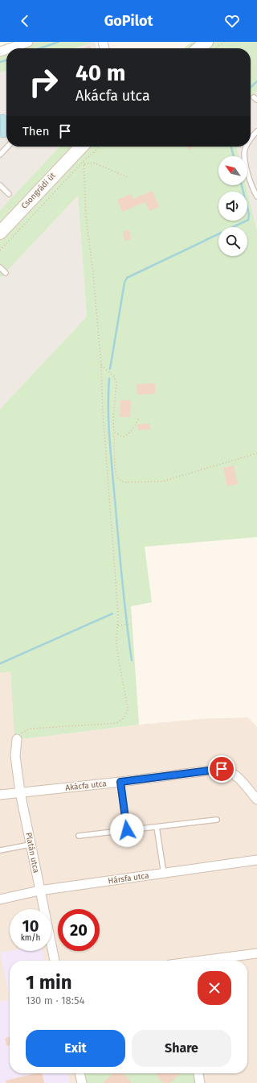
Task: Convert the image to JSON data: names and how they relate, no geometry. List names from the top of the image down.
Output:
{
  "streets": {
    "main road": ["Csongrádi út"],
    "street": ["Akácfa utca", "Platán utca", "Hársfa utca"]
  },
  "crossings": [
    ["Akácfa utca", "Platán utca"],
    ["Platán utca", "Hársfa utca"]
  ],
  "north": "top left",
  "page": {
    "header": "GoPilot",
    "turn": ["40 m", "Akácfa utca"],
    "then": "Then",
    "speed": "10 km/h",
    "limit": "20",
    "heading": ["1 min", "130 m · 18:54"],
    "buttons": ["Exit", "Share"]
  }
}
